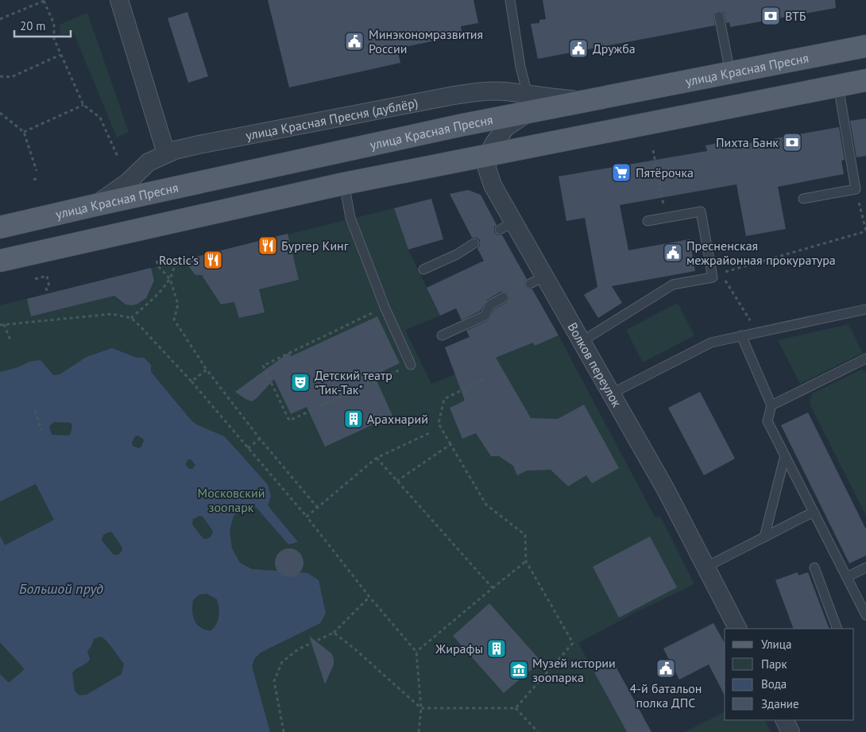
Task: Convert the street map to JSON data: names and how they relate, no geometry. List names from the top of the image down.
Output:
{
  "streets": {
    "main road": ["улица Красная Пресня"],
    "street": ["улица Красная Пресня (дублёр)", "Волков переулок"]
  },
  "crossings": [
    ["улица Красная Пресня", "улица Красная Пресня (дублёр)"]
  ],
  "water": ["Большой пруд"],
  "parks": ["Московский зоопарк"],
  "places": {
    "bank": ["ВТБ", "Пихта Банк"],
    "public building": [
      "Минэкономразвития России",
      "Дружба",
      "Пресненская межрайонная прокуратура",
      "4-й батальон полка ДПС"
    ],
    "supermarket": ["Пятёрочка"],
    "restaurant": ["Бургер Кинг", "Rostic's"],
    "theatre": ["Детский театр \"Тик-Так\""],
    "building": ["Арахнарий", "Жирафы"],
    "museum": ["Музей истории зоопарка"]
  },
  "legend": [
    "Улица",
    "Парк",
    "Вода",
    "Здание"
  ],
  "scale_bar": "20 m"
}
